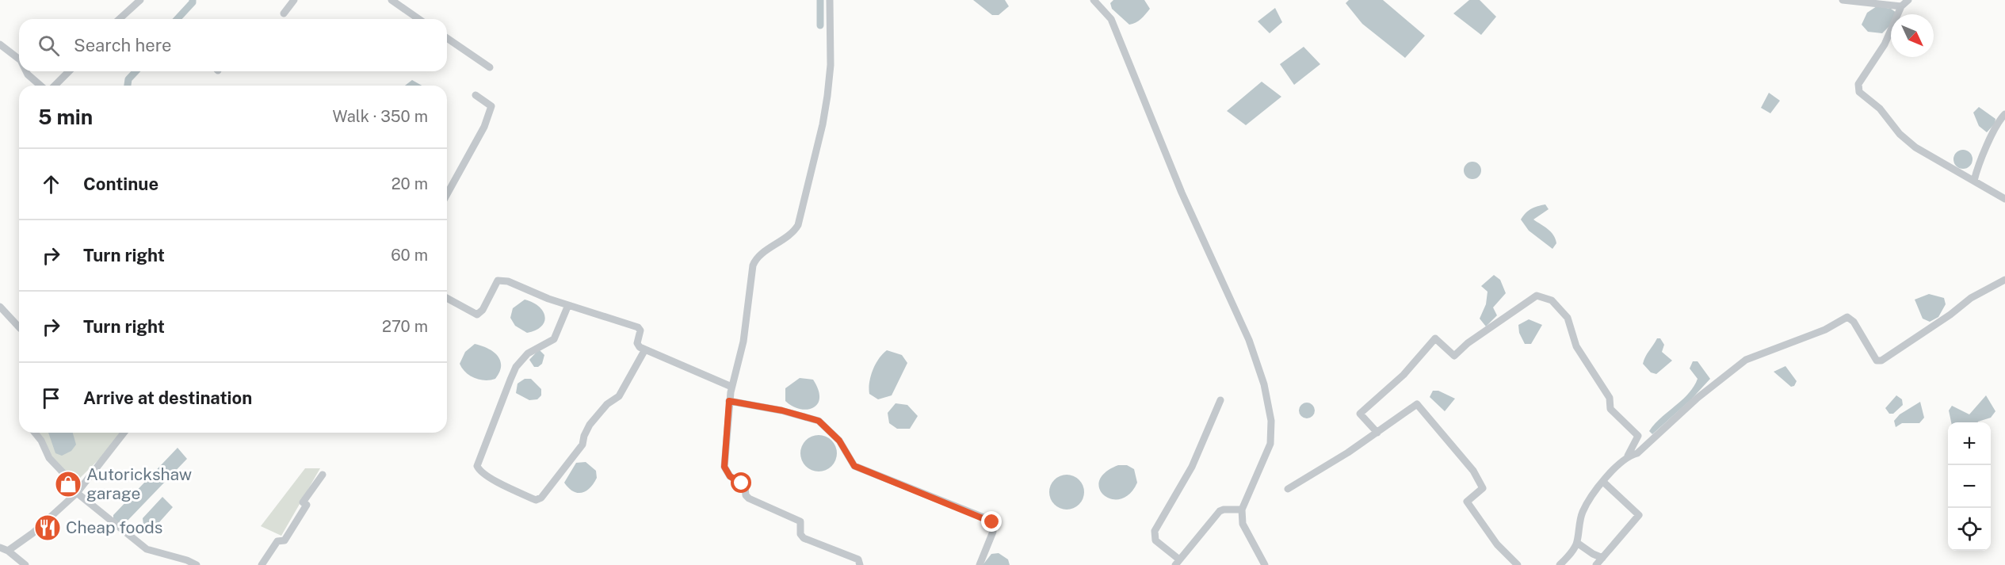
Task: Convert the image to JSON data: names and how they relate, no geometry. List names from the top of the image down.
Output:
{
  "places": {
    "shop": ["Autorickshaw garage"],
    "restaurant": ["Cheap foods"]
  },
  "north": "bottom right",
  "page": {
    "search": "Search here",
    "heading": ["5 min", "Walk · 350 m"],
    "list": [
      ["Continue", "20 m"],
      ["Turn right", "60 m"],
      ["Turn right", "270 m"],
      "Arrive at destination"
    ],
    "map_buttons": ["+", "−"]
  }
}
